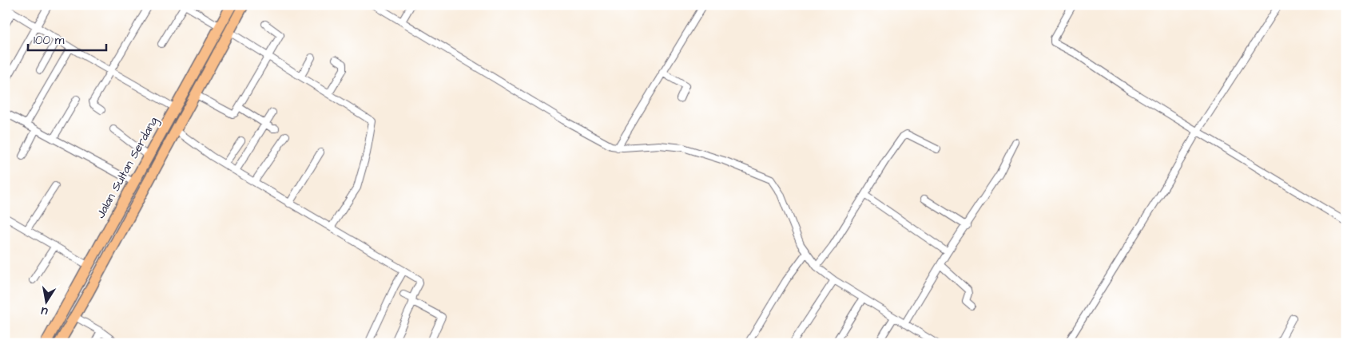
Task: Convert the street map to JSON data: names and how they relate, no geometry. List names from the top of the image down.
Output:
{
  "streets": {
    "highway": ["Jalan Sultan Serdang"]
  },
  "scale_bar": "100 m",
  "north": "bottom"
}
